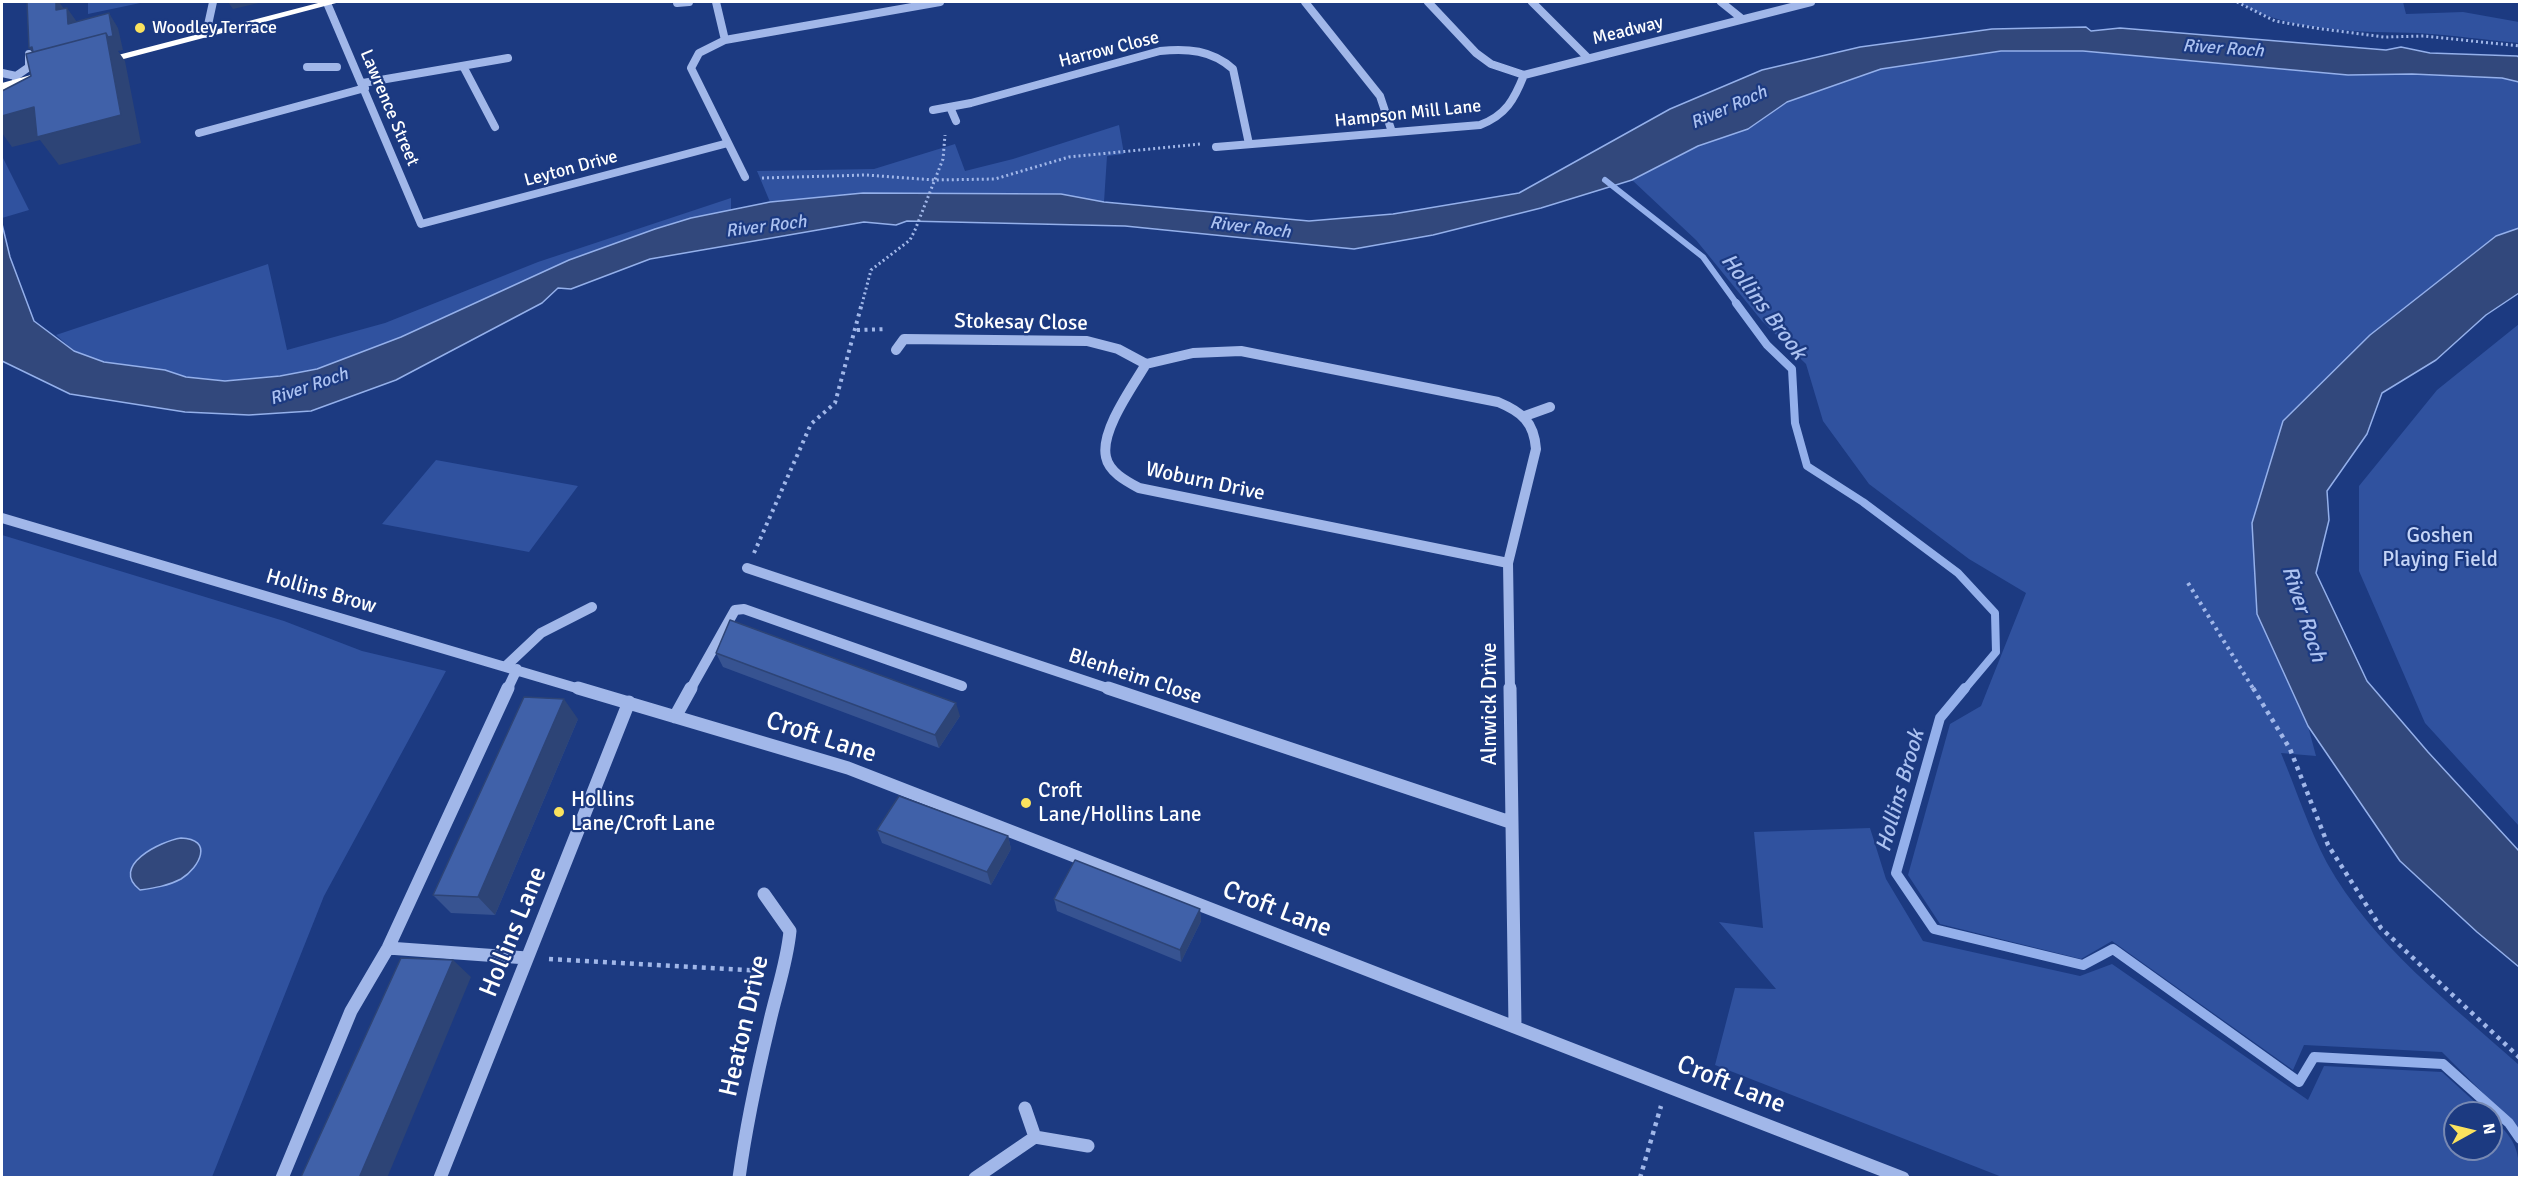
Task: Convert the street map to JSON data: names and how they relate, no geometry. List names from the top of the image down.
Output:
{
  "streets": {
    "street": [
      "Meadway",
      "Harrow Close",
      "Lawrence Street",
      "Hampson Mill Lane",
      "Leyton Drive",
      "Stokesay Close",
      "Woburn Drive",
      "Hollins Brow",
      "Blenheim Close",
      "Alnwick Drive",
      "Croft Lane",
      "Hollins Lane",
      "Heaton Drive"
    ]
  },
  "crossings": [
    ["Meadway", "Hampson Mill Lane"],
    ["Harrow Close", "Hampson Mill Lane"],
    ["Lawrence Street", "Leyton Drive"],
    ["Stokesay Close", "Woburn Drive"],
    ["Woburn Drive", "Alnwick Drive"],
    ["Hollins Brow", "Croft Lane"],
    ["Hollins Brow", "Hollins Lane"],
    ["Blenheim Close", "Alnwick Drive"],
    ["Alnwick Drive", "Croft Lane"],
    ["Croft Lane", "Hollins Lane"]
  ],
  "water": ["River Roch", "Hollins Brook"],
  "parks": ["Goshen Playing Field"],
  "places": ["Woodley Terrace", "Croft Lane/Hollins Lane", "Hollins Lane/Croft Lane"],
  "north": "right"
}
